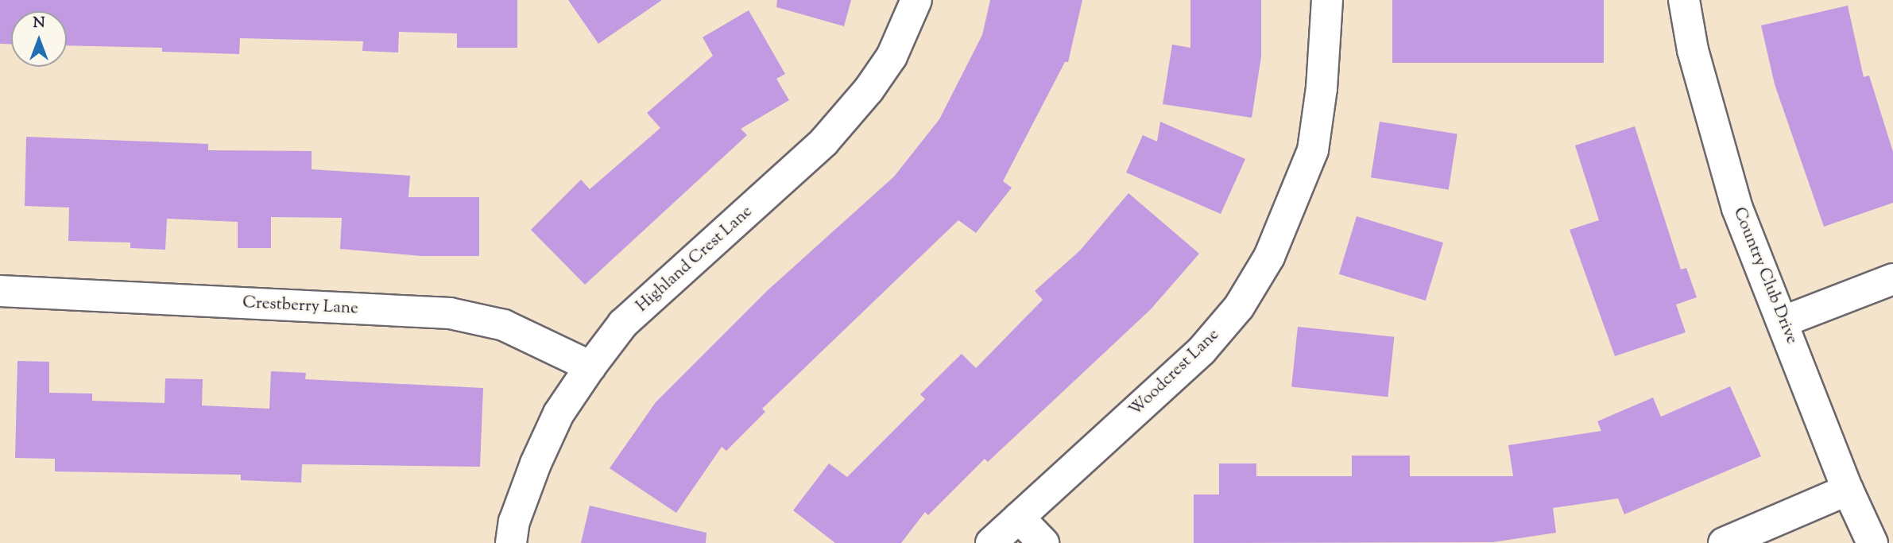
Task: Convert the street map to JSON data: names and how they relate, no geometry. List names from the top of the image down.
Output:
{
  "streets": {
    "street": [
      "Highland Crest Lane",
      "Country Club Drive",
      "Crestberry Lane",
      "Woodcrest Lane"
    ]
  },
  "crossings": [
    ["Highland Crest Lane", "Crestberry Lane"]
  ],
  "north": "top"
}
